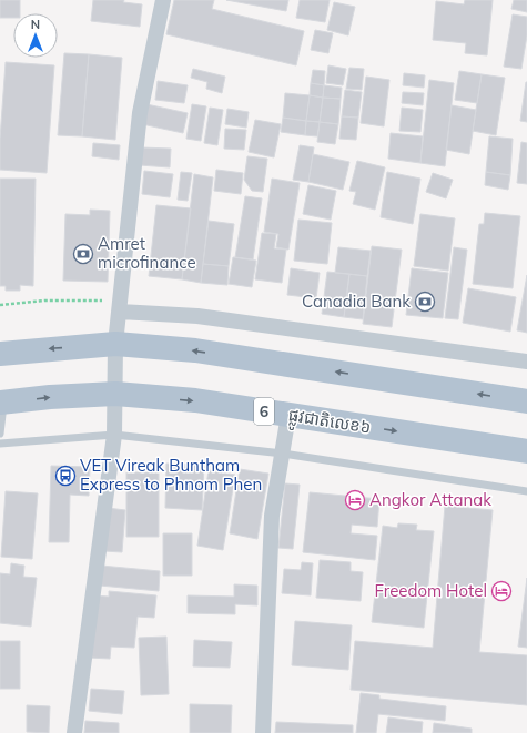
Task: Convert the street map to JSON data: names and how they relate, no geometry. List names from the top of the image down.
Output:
{
  "streets": {
    "main road": ["6", "ផ្លូវជាតិលេខ៦"]
  },
  "places": {
    "bank": ["Amret microfinance", "Canadia Bank"],
    "bus stop": ["VET Vireak Buntham Express to Phnom Phen"],
    "hotel": ["Angkor Attanak", "Freedom Hotel"]
  },
  "north": "top"
}
